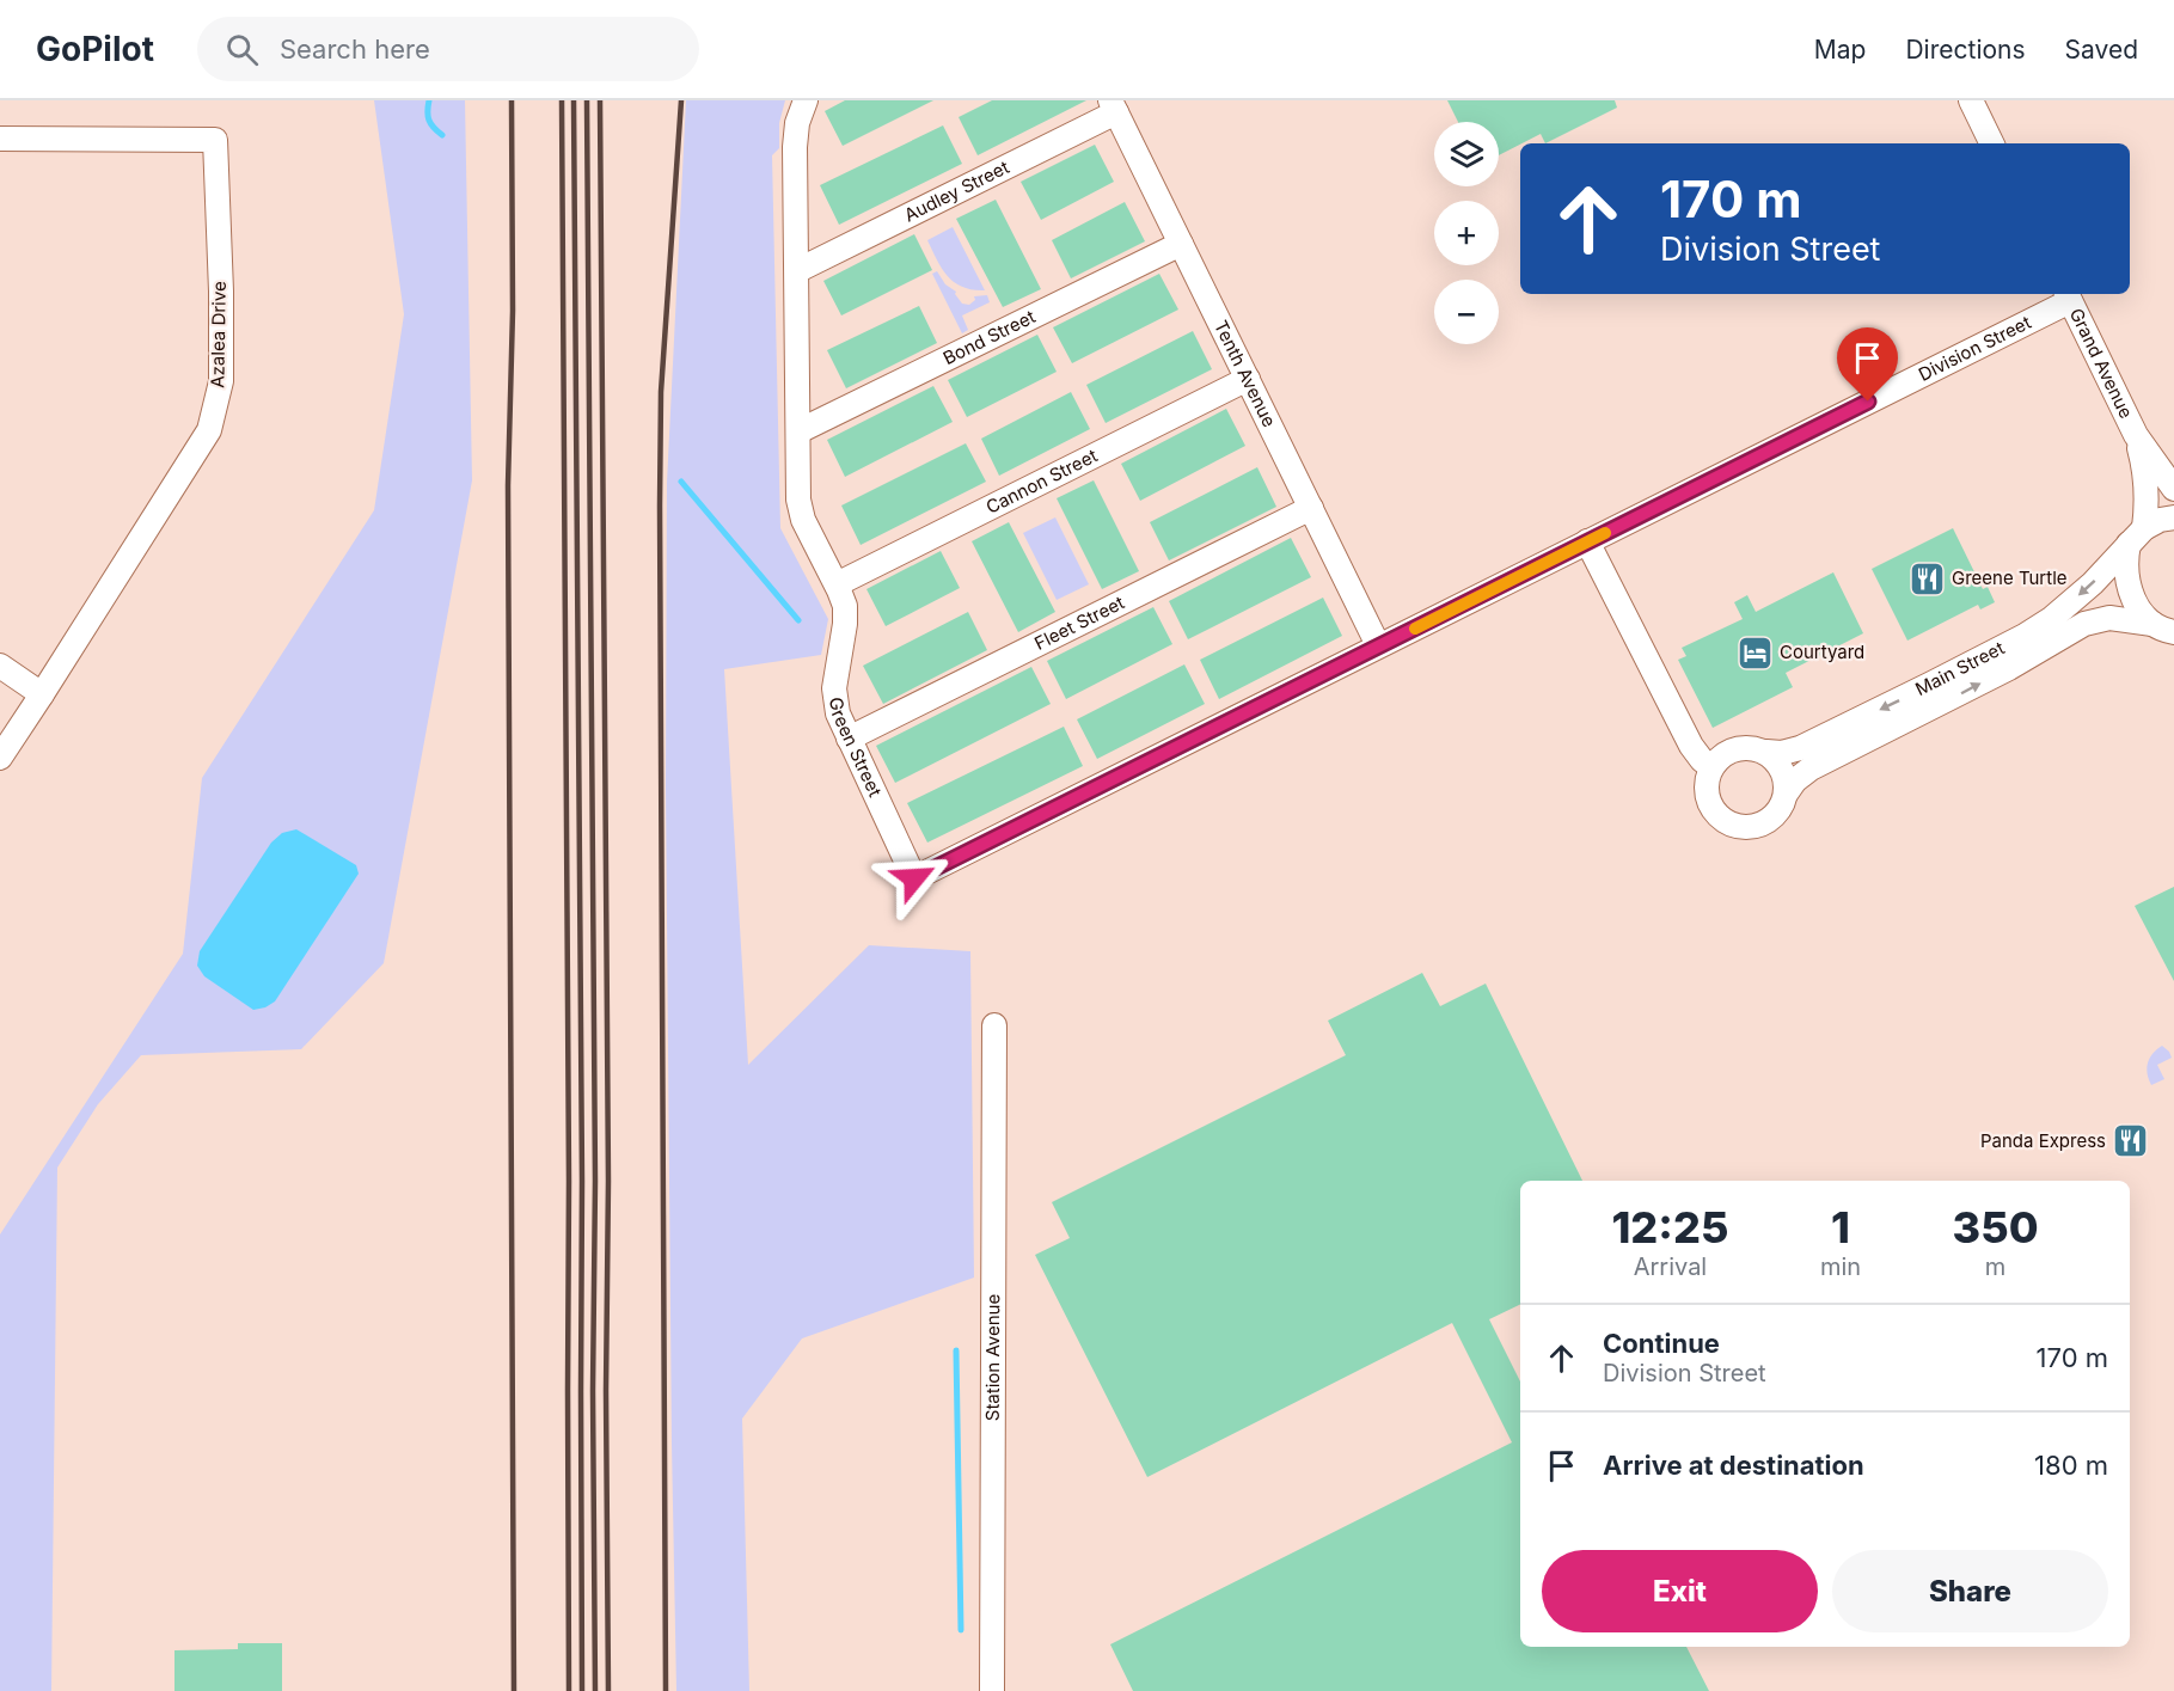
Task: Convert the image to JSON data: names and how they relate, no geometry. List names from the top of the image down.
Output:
{
  "streets": {
    "street": [
      "Audley Street",
      "Azalea Drive",
      "Bond Street",
      "Division Street",
      "Grand Avenue",
      "Tenth Avenue",
      "Cannon Street",
      "Fleet Street",
      "Main Street",
      "Green Street",
      "Station Avenue"
    ]
  },
  "crossings": [
    ["Audley Street", "Tenth Avenue"],
    ["Audley Street", "Green Street"],
    ["Bond Street", "Tenth Avenue"],
    ["Bond Street", "Green Street"],
    ["Division Street", "Grand Avenue"],
    ["Division Street", "Tenth Avenue"],
    ["Division Street", "Green Street"],
    ["Grand Avenue", "Main Street"],
    ["Tenth Avenue", "Cannon Street"],
    ["Tenth Avenue", "Fleet Street"],
    ["Tenth Avenue", "Green Street"],
    ["Cannon Street", "Green Street"],
    ["Fleet Street", "Green Street"]
  ],
  "places": {
    "restaurant": ["Greene Turtle", "Panda Express"],
    "hotel": ["Courtyard"]
  },
  "page": {
    "header": "GoPilot",
    "search": "Search here",
    "nav": ["Map", "Directions", "Saved"],
    "map_buttons": ["+", "−"],
    "turn": ["170 m", "Division Street"],
    "eta": [
      "12:25",
      "Arrival",
      "1",
      "min",
      "350",
      "m"
    ],
    "list": [
      {
        "name": "Continue",
        "note": "Division Street",
        "value": "170 m"
      },
      {
        "name": "Arrive at destination",
        "value": "180 m"
      }
    ],
    "buttons": ["Exit", "Share"]
  }
}
